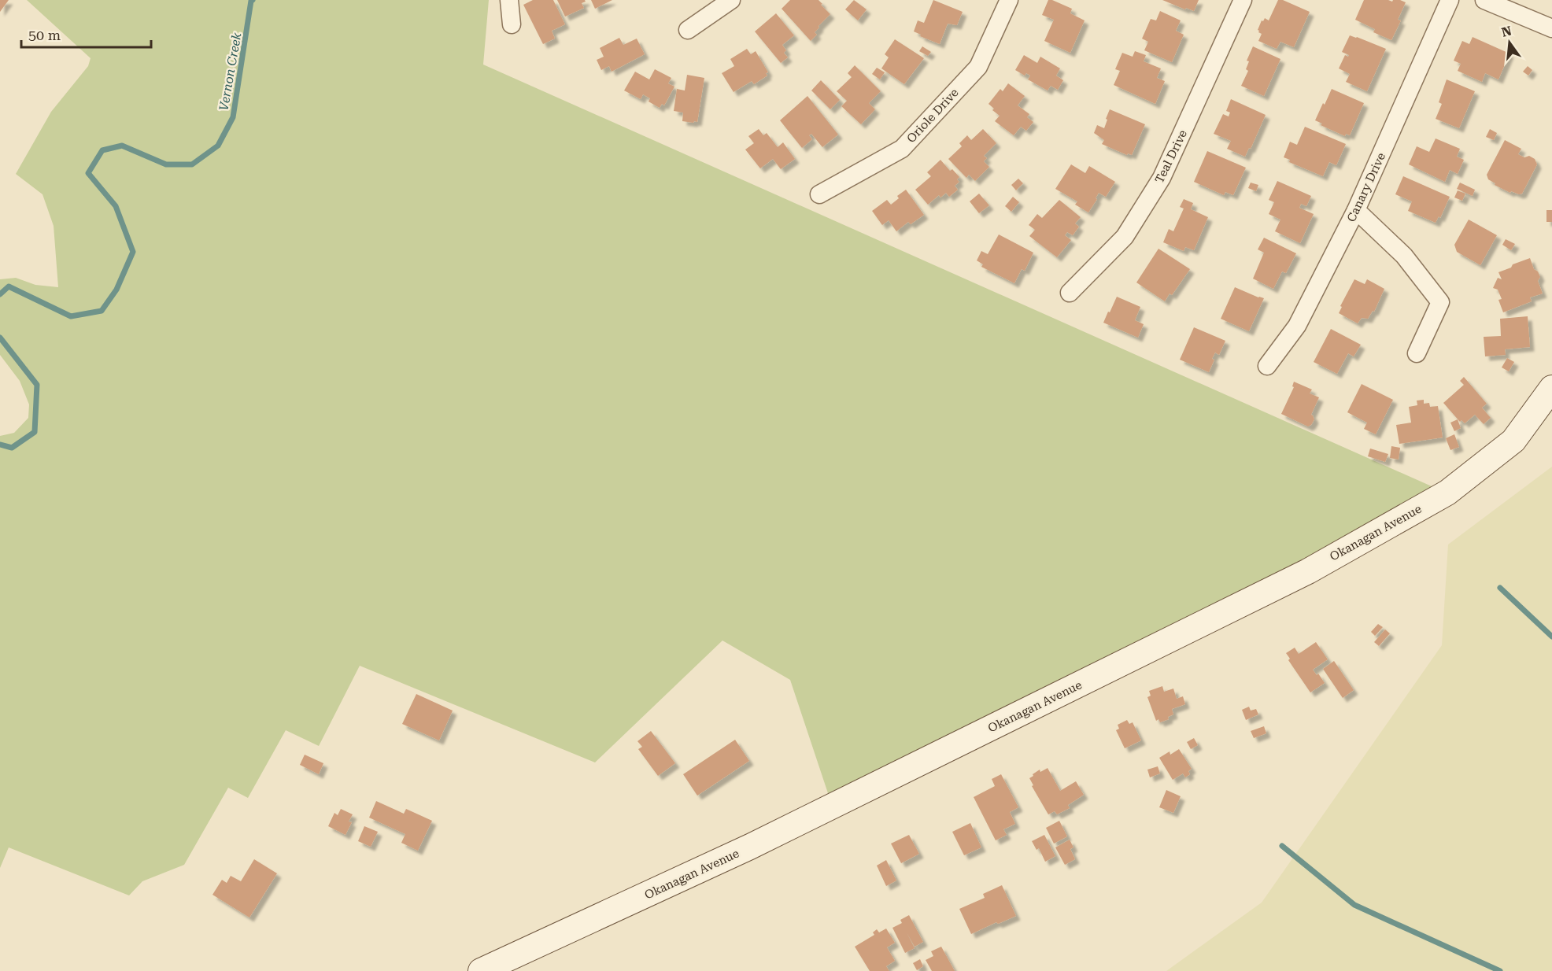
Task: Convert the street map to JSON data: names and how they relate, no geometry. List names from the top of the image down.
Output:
{
  "streets": {
    "street": [
      "Oriole Drive",
      "Teal Drive",
      "Canary Drive",
      "Okanagan Avenue"
    ]
  },
  "water": ["Vernon Creek"],
  "scale_bar": "50 m",
  "north": "top"
}
